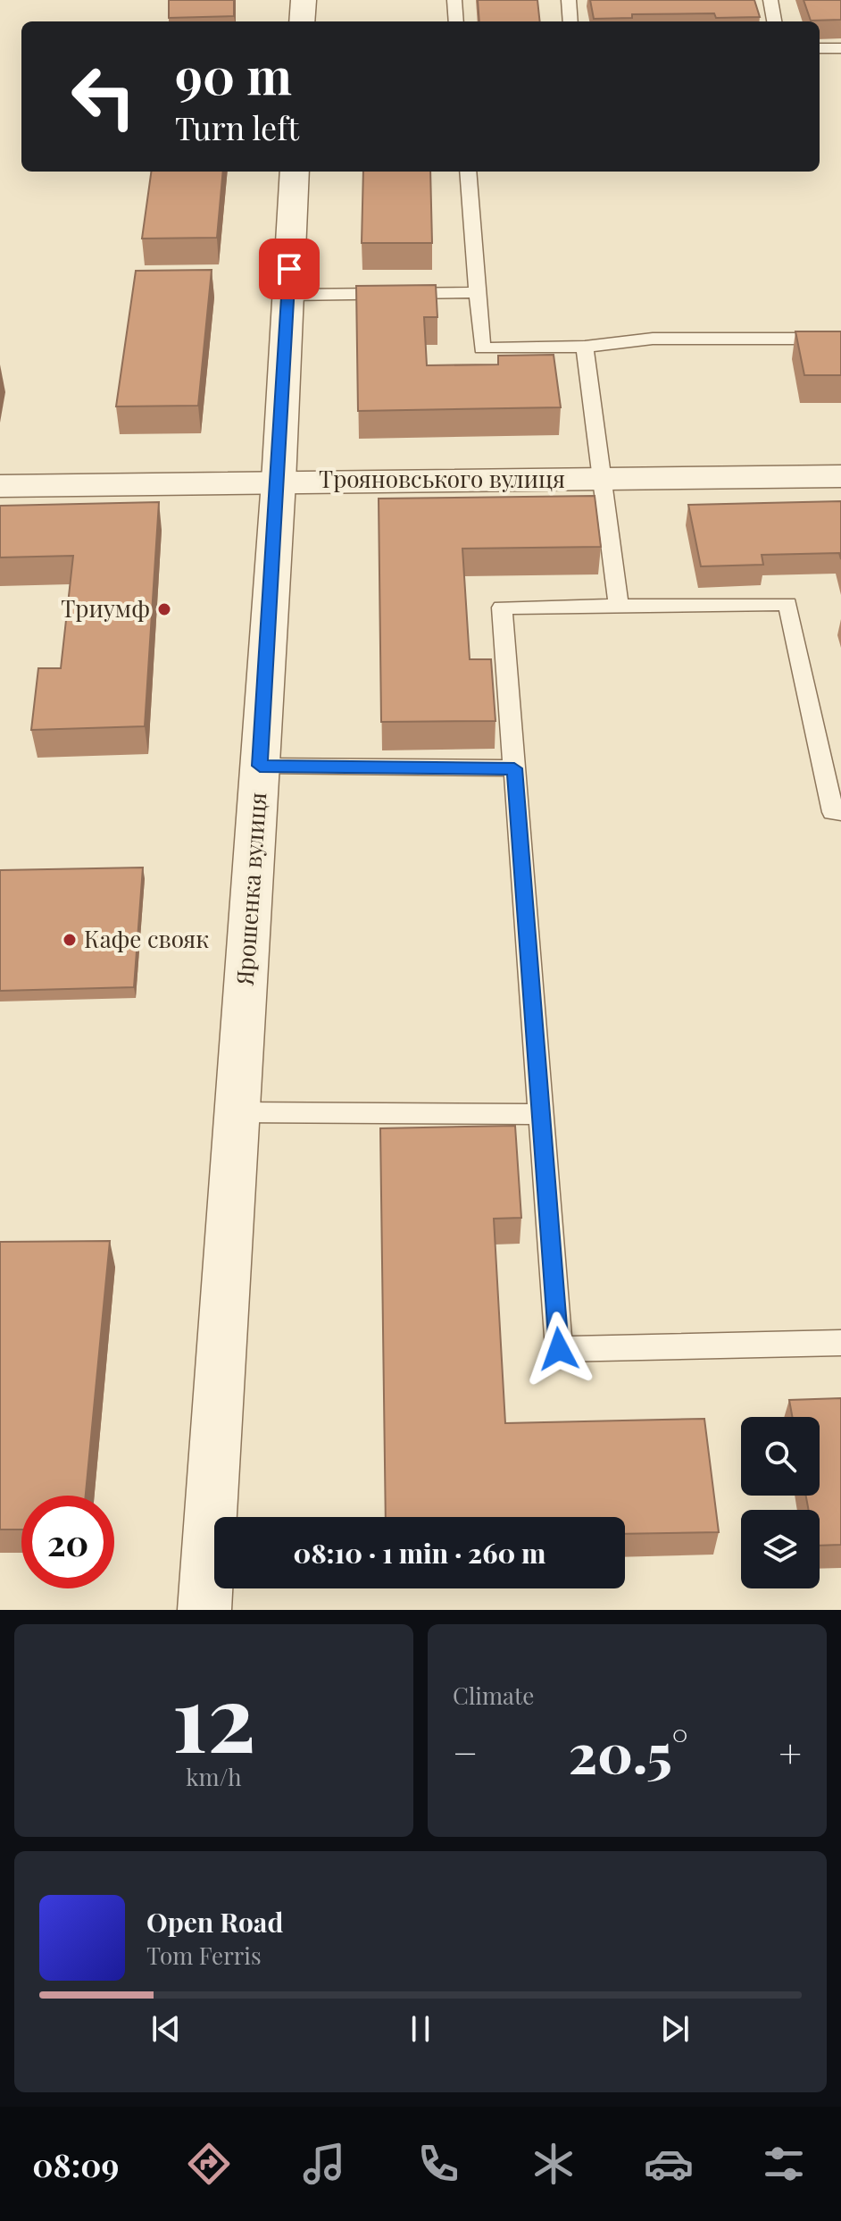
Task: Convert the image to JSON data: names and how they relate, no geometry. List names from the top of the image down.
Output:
{
  "streets": {
    "street": ["Трояновського вулиця", "Ярошенка вулиця"]
  },
  "crossings": [
    ["Трояновського вулиця", "Ярошенка вулиця"]
  ],
  "places": ["Триумф", "Кафе свояк"],
  "page": {
    "turn": ["90 m", "Turn left"],
    "limit": "20",
    "trip": "08:10 · 1 min · 260 m",
    "tile": [
      ["12", "km/h"],
      "Climate"
    ],
    "heat": ["−", "20.5°", "+"],
    "song": ["Open Road", "Tom Ferris"],
    "tabs": "08:09"
  }
}
